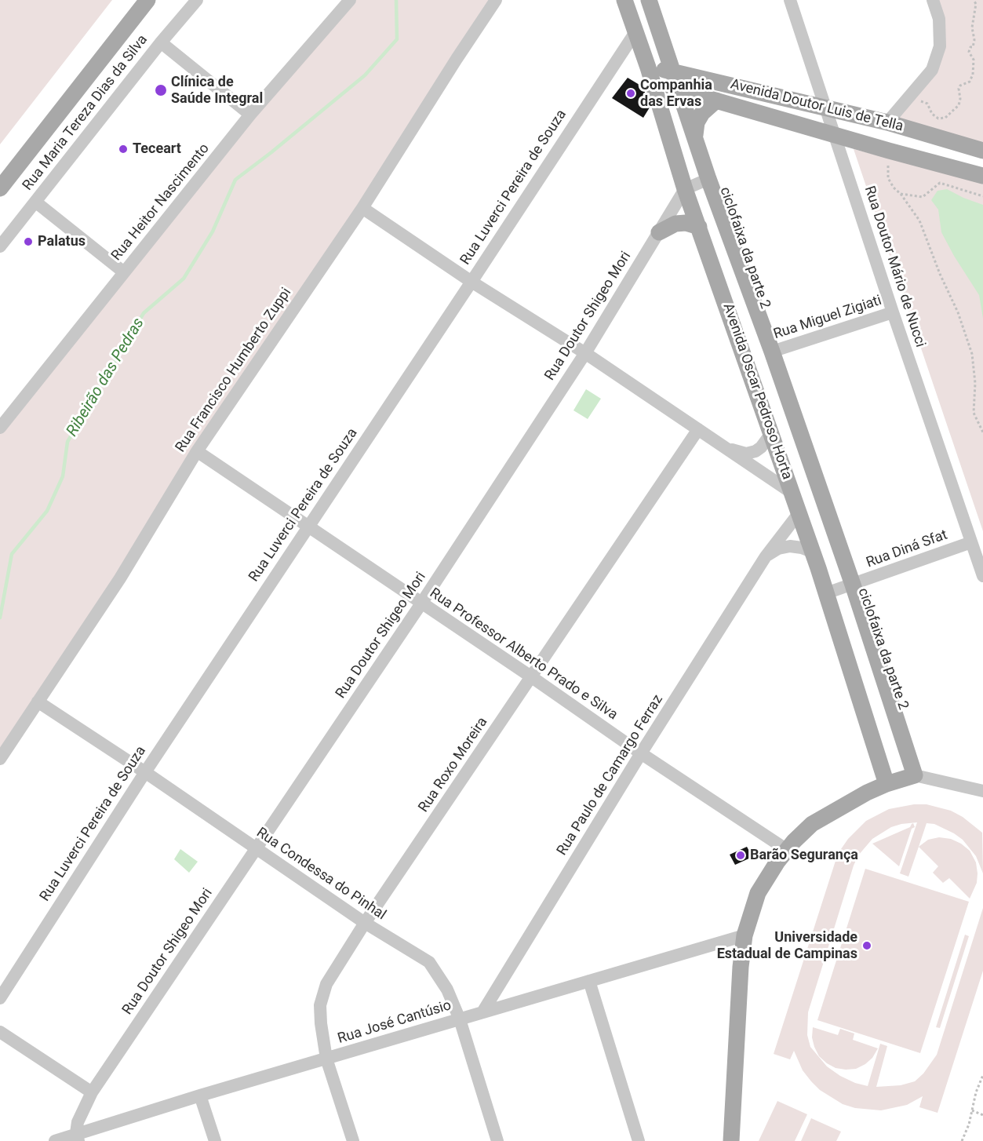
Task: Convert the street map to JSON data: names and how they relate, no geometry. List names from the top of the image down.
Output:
{
  "streets": {
    "main road": ["Avenida Doutor Luis de Tella", "Avenida Oscar Pedroso Horta"],
    "street": [
      "Rua Maria Tereza Dias da Silva",
      "Rua Luverci Pereira de Souza",
      "Rua Heitor Nascimento",
      "Rua Doutor Mário de Nucci",
      "Rua Doutor Shigeo Mori",
      "Rua Miguel Zigiati",
      "Rua Francisco Humberto Zuppi",
      "Rua Diná Sfat",
      "Rua Professor Alberto Prado e Silva",
      "Rua Roxo Moreira",
      "Rua Paulo de Camargo Ferraz",
      "Rua Condessa do Pinhal",
      "Rua José Cantúsio"
    ]
  },
  "crossings": [
    ["Avenida Doutor Luis de Tella", "Rua Doutor Mário de Nucci"],
    ["Avenida Doutor Luis de Tella", "Avenida Oscar Pedroso Horta"],
    ["Rua Luverci Pereira de Souza", "Avenida Oscar Pedroso Horta"],
    ["Rua Luverci Pereira de Souza", "Rua Professor Alberto Prado e Silva"],
    ["Rua Luverci Pereira de Souza", "Rua Condessa do Pinhal"],
    ["Rua Doutor Mário de Nucci", "Rua Miguel Zigiati"],
    ["Rua Doutor Mário de Nucci", "Rua Diná Sfat"],
    ["Rua Doutor Shigeo Mori", "Avenida Oscar Pedroso Horta"],
    ["Rua Doutor Shigeo Mori", "Rua Professor Alberto Prado e Silva"],
    ["Rua Doutor Shigeo Mori", "Rua Condessa do Pinhal"],
    ["Rua Doutor Shigeo Mori", "Rua José Cantúsio"],
    ["Rua Miguel Zigiati", "Avenida Oscar Pedroso Horta"],
    ["Rua Francisco Humberto Zuppi", "Rua Professor Alberto Prado e Silva"],
    ["Rua Francisco Humberto Zuppi", "Rua Condessa do Pinhal"],
    ["Avenida Oscar Pedroso Horta", "Rua Diná Sfat"],
    ["Avenida Oscar Pedroso Horta", "Rua Paulo de Camargo Ferraz"],
    ["Rua Professor Alberto Prado e Silva", "Rua Roxo Moreira"],
    ["Rua Professor Alberto Prado e Silva", "Rua Paulo de Camargo Ferraz"],
    ["Rua Roxo Moreira", "Rua Condessa do Pinhal"],
    ["Rua Roxo Moreira", "Rua José Cantúsio"],
    ["Rua Paulo de Camargo Ferraz", "Rua José Cantúsio"],
    ["Rua Condessa do Pinhal", "Rua José Cantúsio"]
  ],
  "water": ["Ribeirão das Pedras"],
  "places": [
    "Clínica de Saúde Integral",
    "Companhia das Ervas",
    "Teceart",
    "Palatus",
    "Barão Segurança",
    "Universidade Estadual de Campinas"
  ]
}
